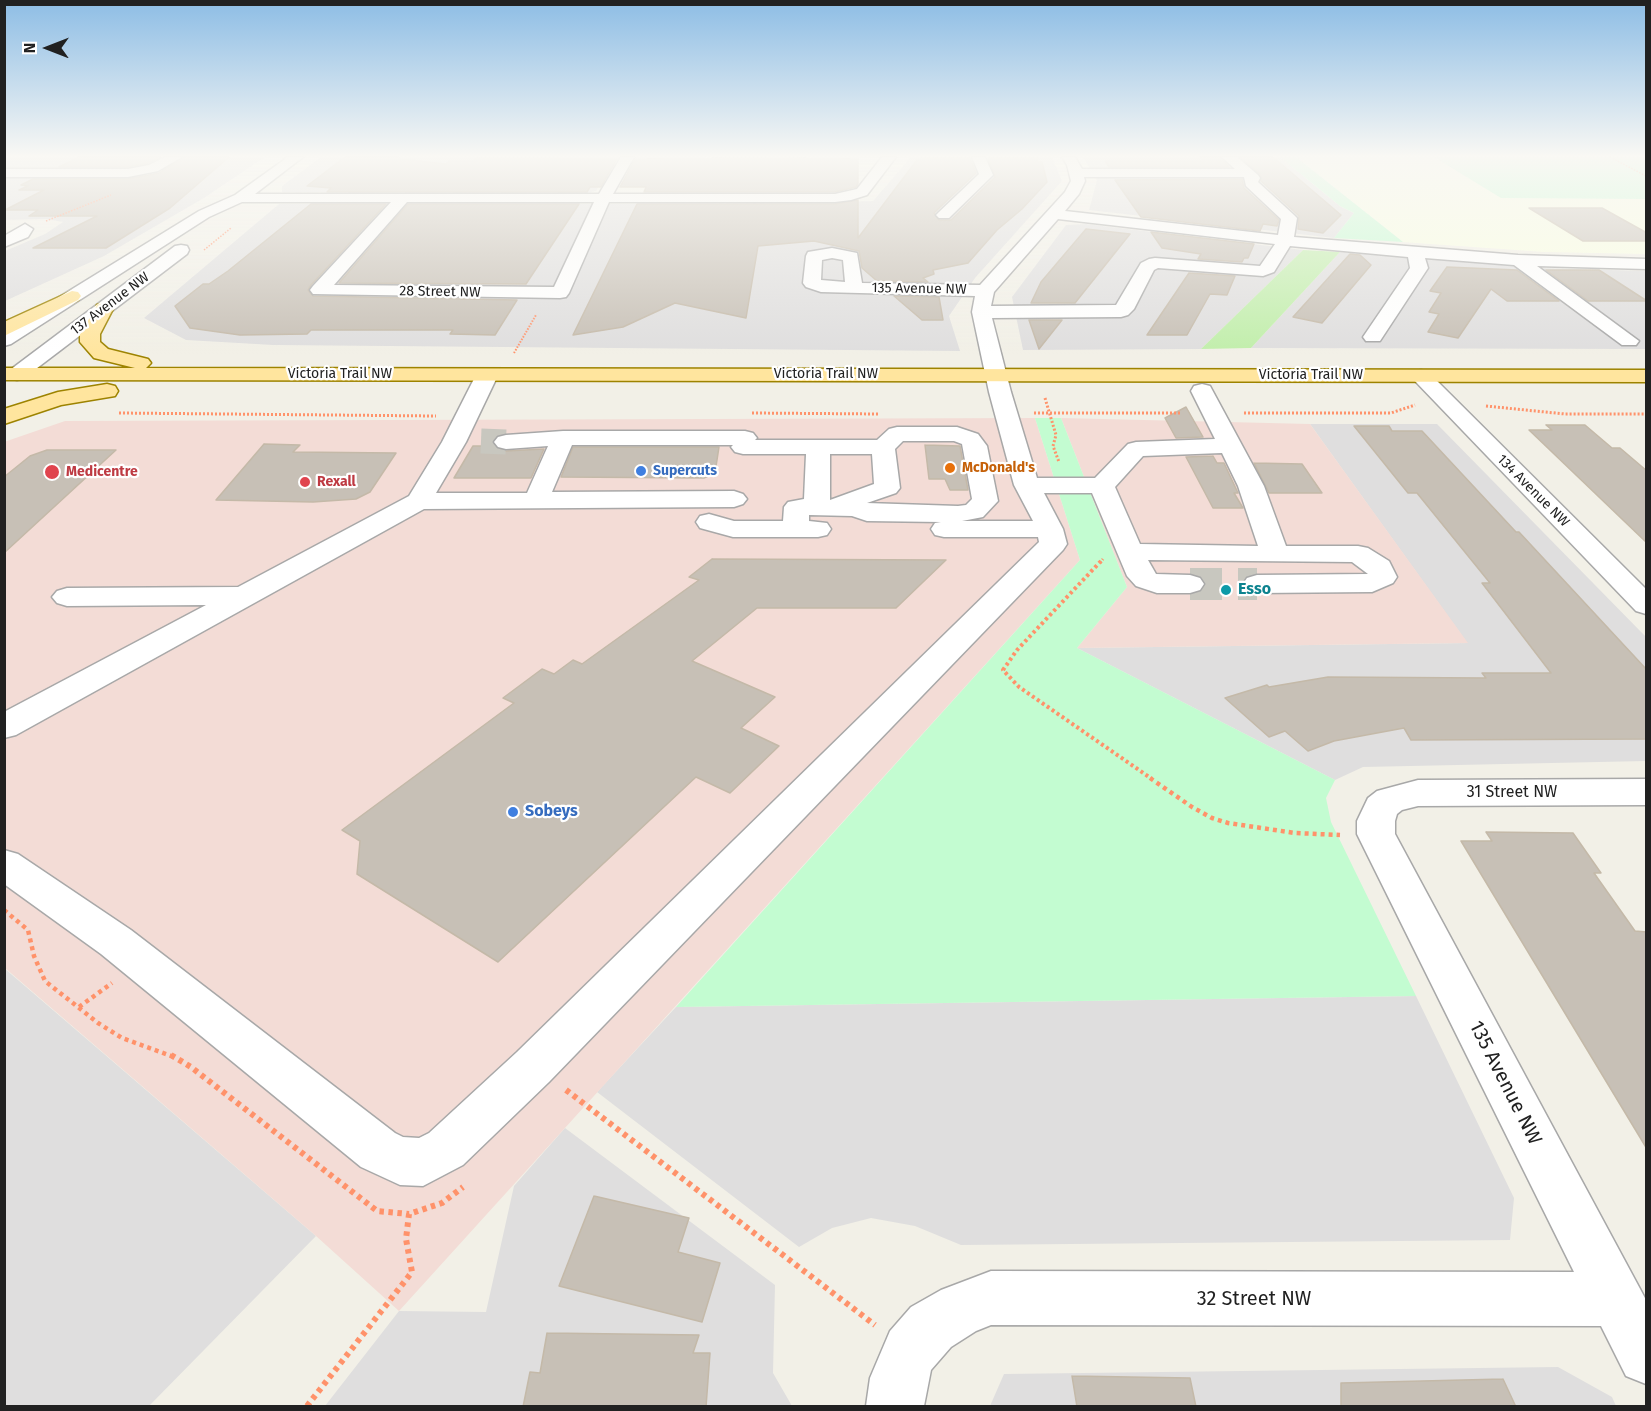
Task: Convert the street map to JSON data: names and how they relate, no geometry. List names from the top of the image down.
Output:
{
  "streets": {
    "main road": ["Victoria Trail NW"],
    "street": [
      "135 Avenue NW",
      "28 Street NW",
      "137 Avenue NW",
      "134 Avenue NW",
      "31 Street NW",
      "32 Street NW"
    ]
  },
  "crossings": [
    ["135 Avenue NW", "Victoria Trail NW"],
    ["135 Avenue NW", "31 Street NW"],
    ["135 Avenue NW", "32 Street NW"],
    ["137 Avenue NW", "Victoria Trail NW"],
    ["Victoria Trail NW", "134 Avenue NW"]
  ],
  "places": [
    "McDonald's",
    "Supercuts",
    "Medicentre",
    "Rexall",
    "Esso",
    "Sobeys"
  ],
  "north": "left"
}
